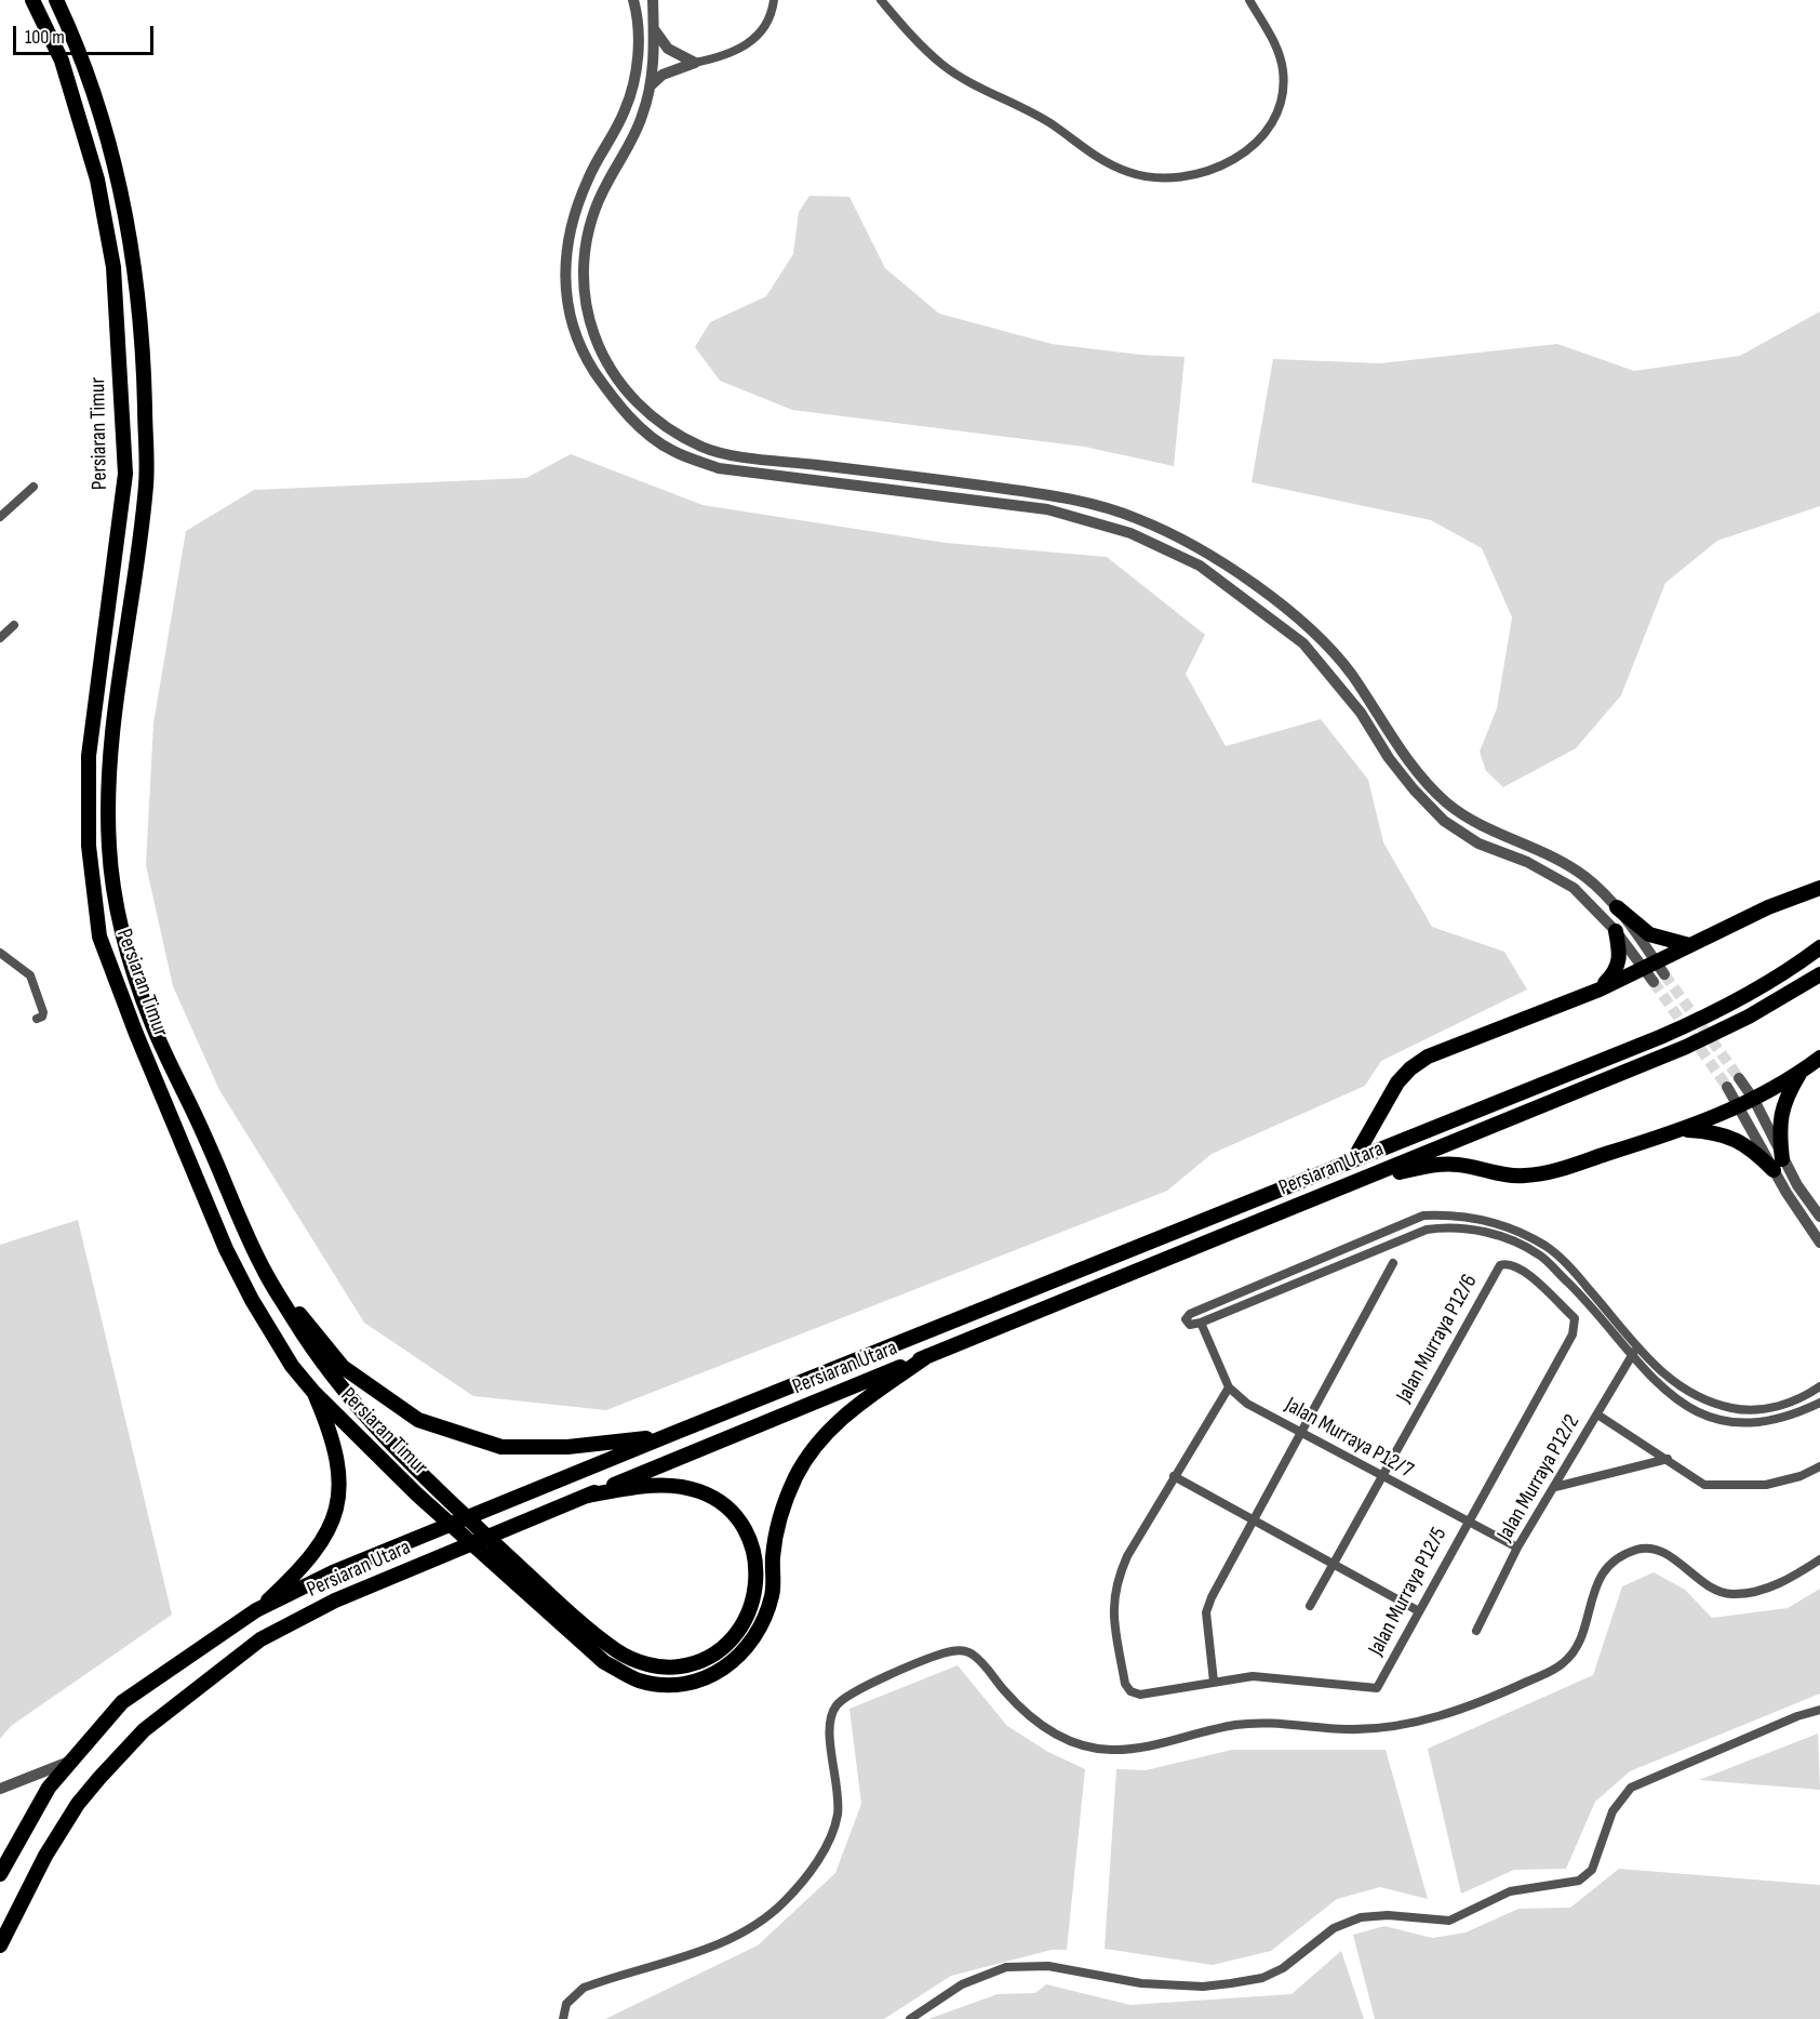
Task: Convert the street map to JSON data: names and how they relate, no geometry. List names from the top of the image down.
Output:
{
  "streets": {
    "main road": ["Persiaran Timur", "Persiaran Utara"],
    "street": [
      "Jalan Murraya P12/6",
      "Jalan Murraya P12/7",
      "Jalan Murraya P12/2",
      "Jalan Murraya P12/5"
    ]
  },
  "crossings": [
    ["Persiaran Timur", "Persiaran Utara"],
    ["Jalan Murraya P12/6", "Jalan Murraya P12/7"],
    ["Jalan Murraya P12/6", "Jalan Murraya P12/5"],
    ["Jalan Murraya P12/7", "Jalan Murraya P12/2"],
    ["Jalan Murraya P12/7", "Jalan Murraya P12/5"]
  ],
  "scale_bar": "100 m"
}
